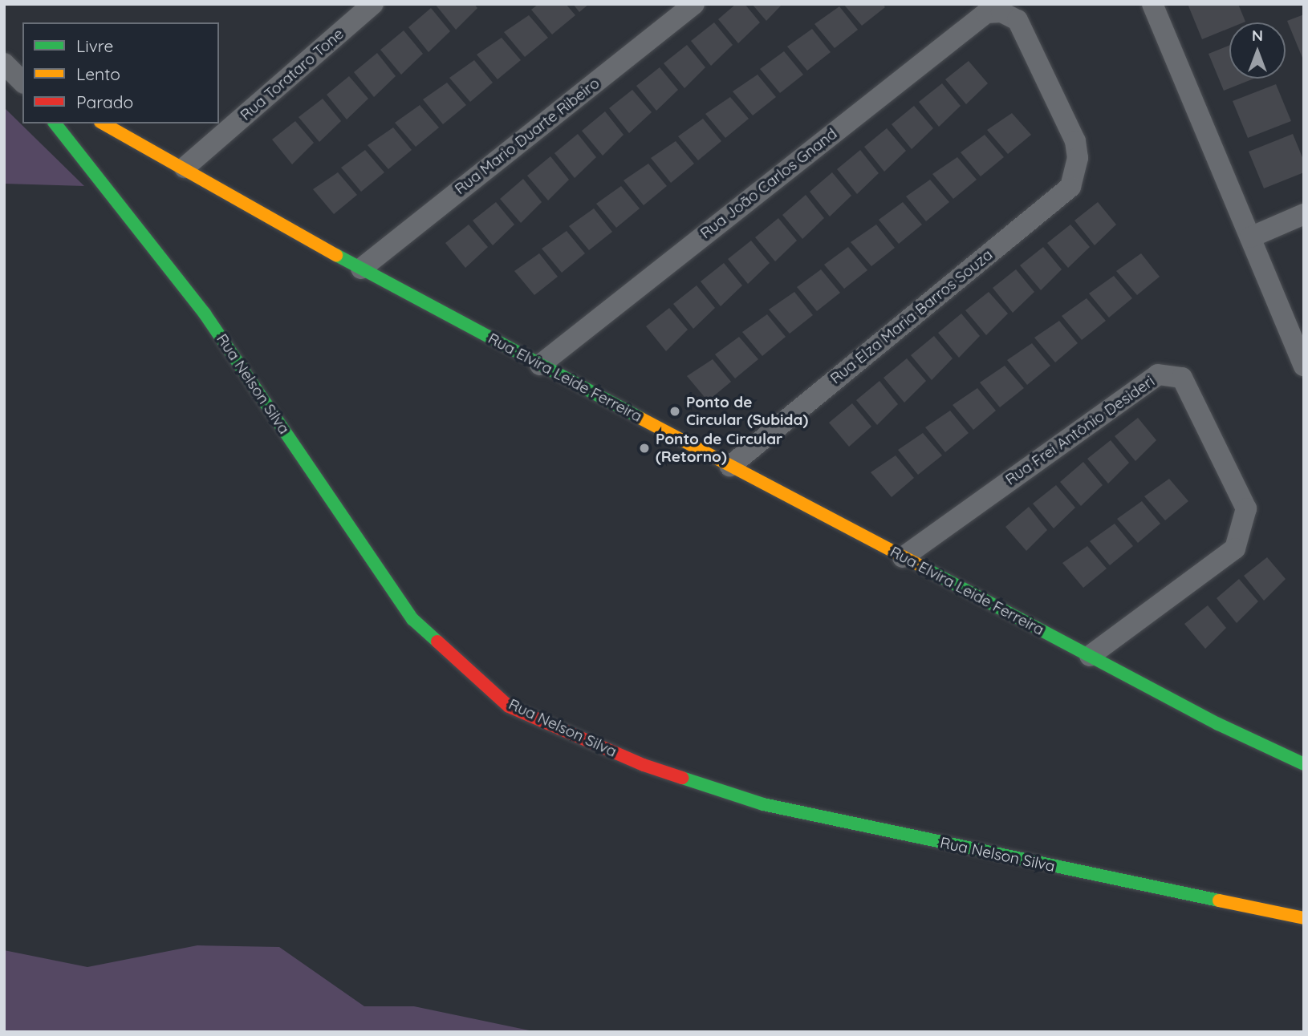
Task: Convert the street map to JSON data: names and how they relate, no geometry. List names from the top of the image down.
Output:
{
  "streets": {
    "street": [
      "Rua Torataro Tone",
      "Rua Mario Duarte Ribeiro",
      "Rua João Carlos Gnand",
      "Rua Elza Maria Barros Souza",
      "Rua Elvira Leide Ferreira",
      "Rua Nelson Silva",
      "Rua Frei Antônio Desideri"
    ]
  },
  "crossings": [
    ["Rua Torataro Tone", "Rua Elvira Leide Ferreira"],
    ["Rua Mario Duarte Ribeiro", "Rua Elvira Leide Ferreira"],
    ["Rua João Carlos Gnand", "Rua Elza Maria Barros Souza"],
    ["Rua João Carlos Gnand", "Rua Elvira Leide Ferreira"],
    ["Rua Elza Maria Barros Souza", "Rua Elvira Leide Ferreira"],
    ["Rua Elvira Leide Ferreira", "Rua Frei Antônio Desideri"]
  ],
  "places": ["Ponto de Circular (Subida)", "Ponto de Circular (Retorno)"],
  "legend": ["Livre", "Lento", "Parado"],
  "north": "top"
}
